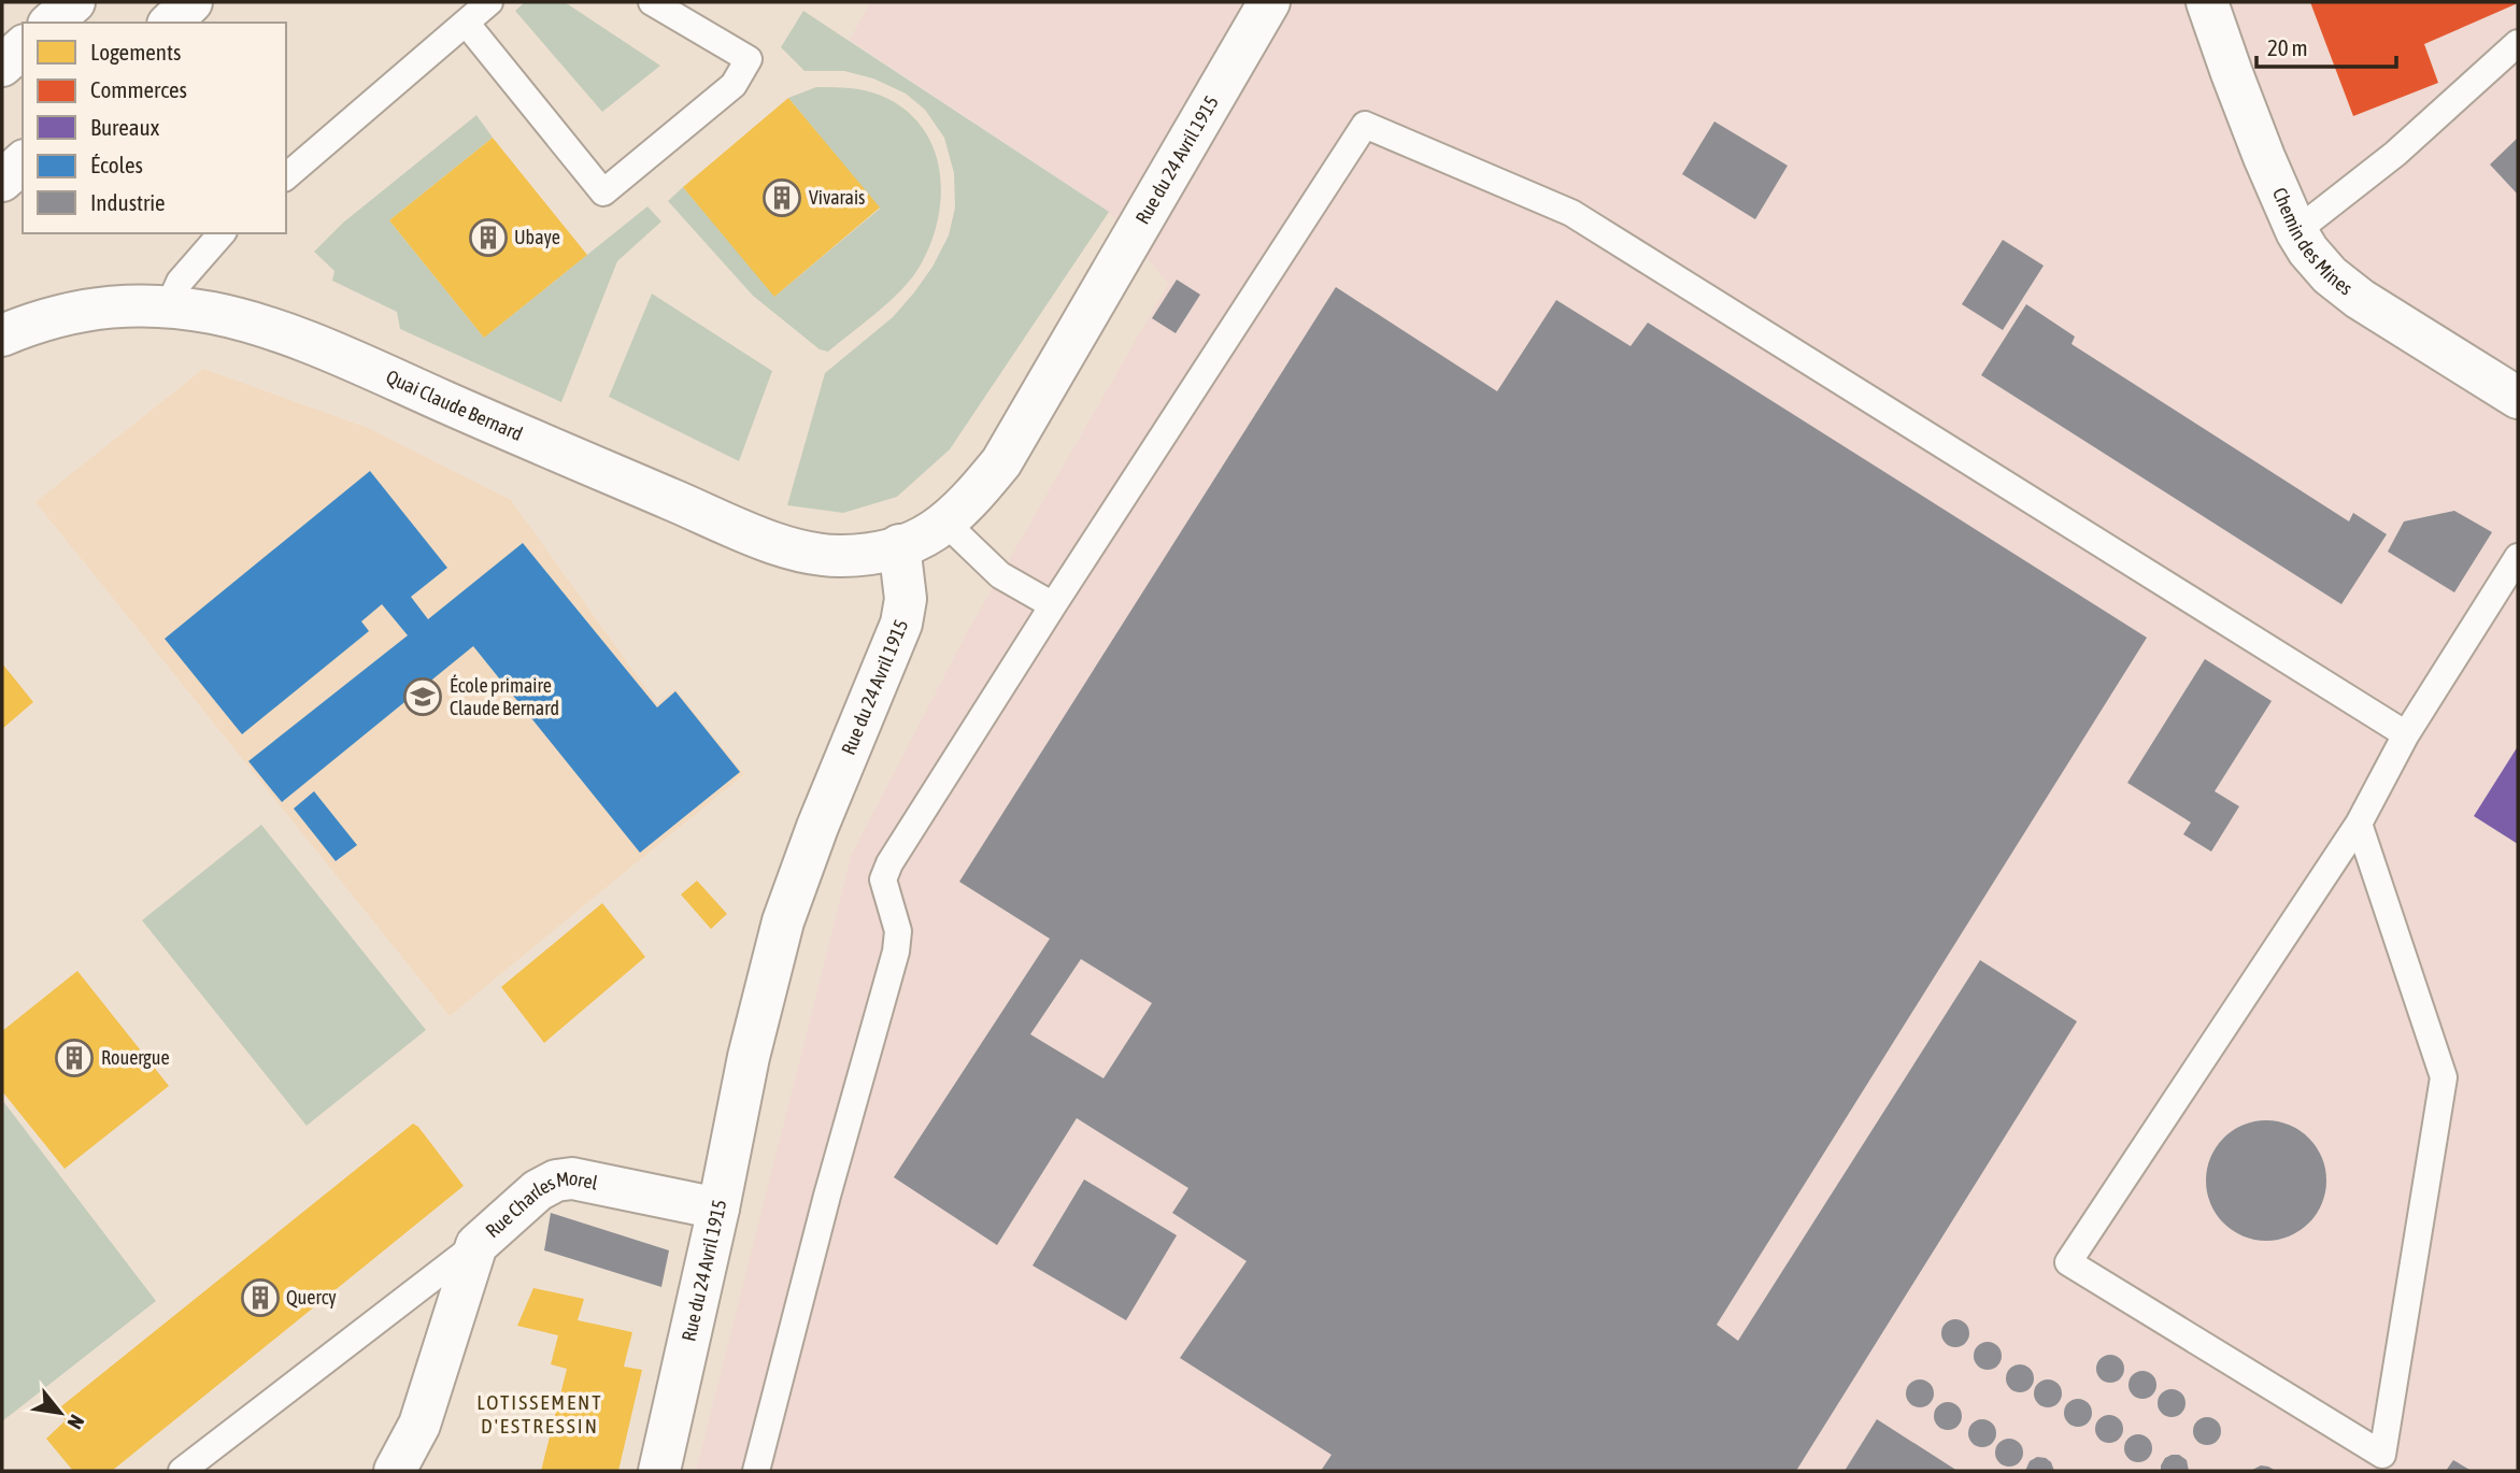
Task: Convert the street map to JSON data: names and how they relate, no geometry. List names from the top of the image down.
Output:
{
  "streets": {
    "main road": [
      "Rue du 24 Avril 1915",
      "Chemin des Mines",
      "Quai Claude Bernard",
      "Rue Charles Morel"
    ]
  },
  "crossings": [
    ["Rue du 24 Avril 1915", "Quai Claude Bernard"],
    ["Rue du 24 Avril 1915", "Rue Charles Morel"]
  ],
  "districts": ["LOTISSEMENT D'ESTRESSIN"],
  "places": {
    "building": [
      "Vivarais",
      "Ubaye",
      "Rouergue",
      "Quercy"
    ],
    "school or university": ["École primaire Claude Bernard"]
  },
  "legend": [
    "Logements",
    "Commerces",
    "Bureaux",
    "Écoles",
    "Industrie"
  ],
  "scale_bar": "20 m",
  "north": "bottom right"
}
